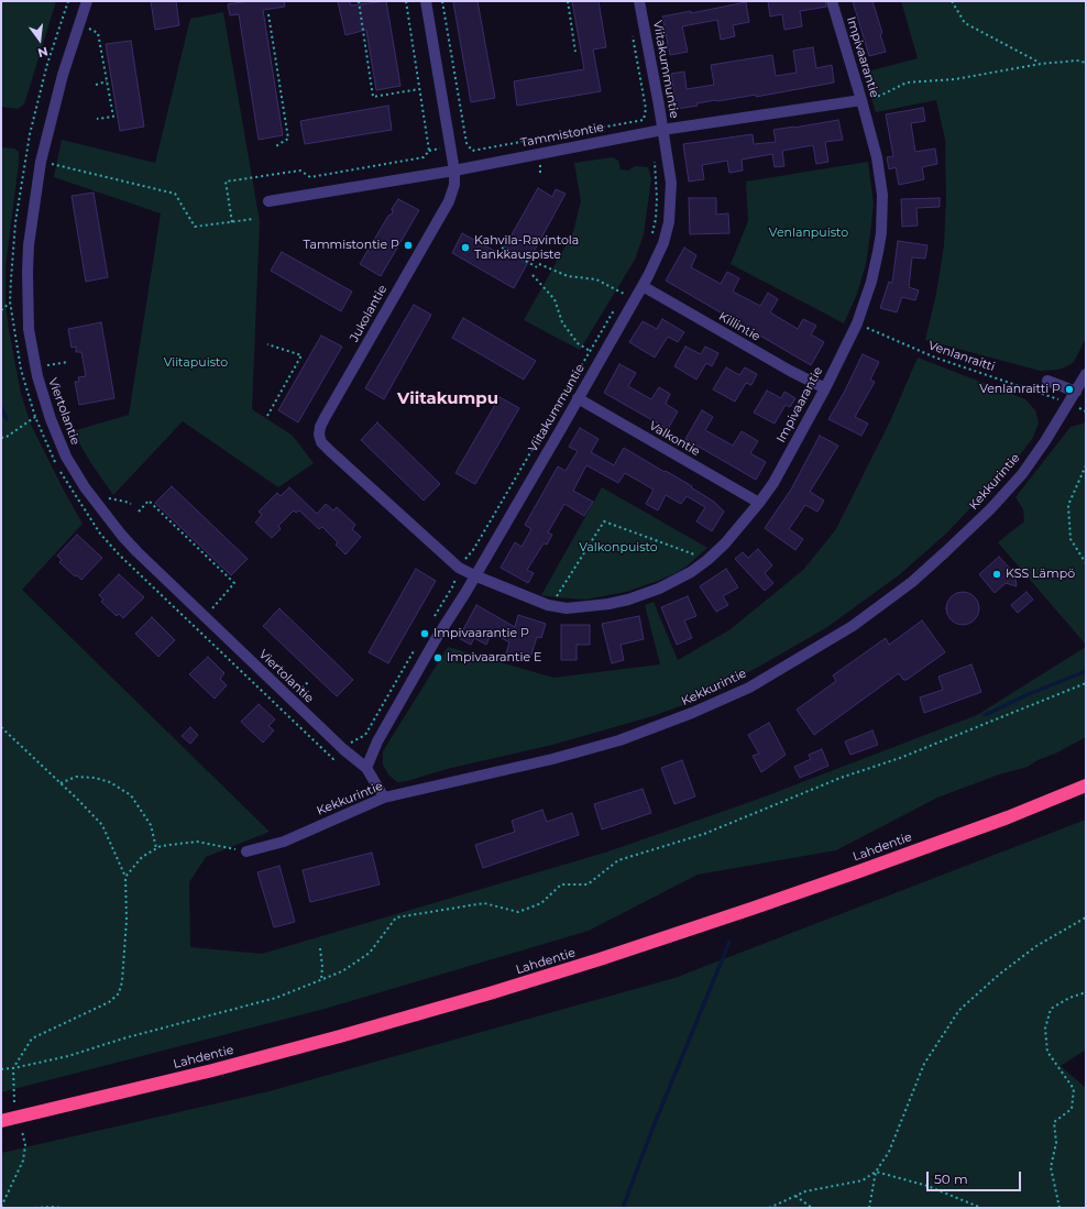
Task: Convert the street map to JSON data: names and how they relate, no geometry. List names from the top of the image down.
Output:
{
  "streets": {
    "highway": ["Lahdentie"],
    "street": [
      "Impivaarantie",
      "Viitakummuntie",
      "Tammistontie",
      "Jukolantie",
      "Killintie",
      "Viertolantie",
      "Valkontie",
      "Kekkurintie"
    ],
    "path": ["Venlanraitti"]
  },
  "crossings": [
    ["Impivaarantie", "Viitakummuntie"],
    ["Impivaarantie", "Tammistontie"],
    ["Impivaarantie", "Jukolantie"],
    ["Impivaarantie", "Killintie"],
    ["Impivaarantie", "Venlanraitti"],
    ["Impivaarantie", "Valkontie"],
    ["Viitakummuntie", "Tammistontie"],
    ["Viitakummuntie", "Jukolantie"],
    ["Viitakummuntie", "Killintie"],
    ["Viitakummuntie", "Viertolantie"],
    ["Viitakummuntie", "Valkontie"],
    ["Tammistontie", "Jukolantie"]
  ],
  "districts": ["Viitakumpu"],
  "parks": ["Venlanpuisto", "Viitapuisto", "Valkonpuisto"],
  "places": [
    "Tammistontie P",
    "Kahvila-Ravintola Tankkauspiste",
    "Venlanraitti P",
    "KSS Lämpö",
    "Impivaarantie P",
    "Impivaarantie E"
  ],
  "scale_bar": "50 m",
  "north": "bottom"
}
